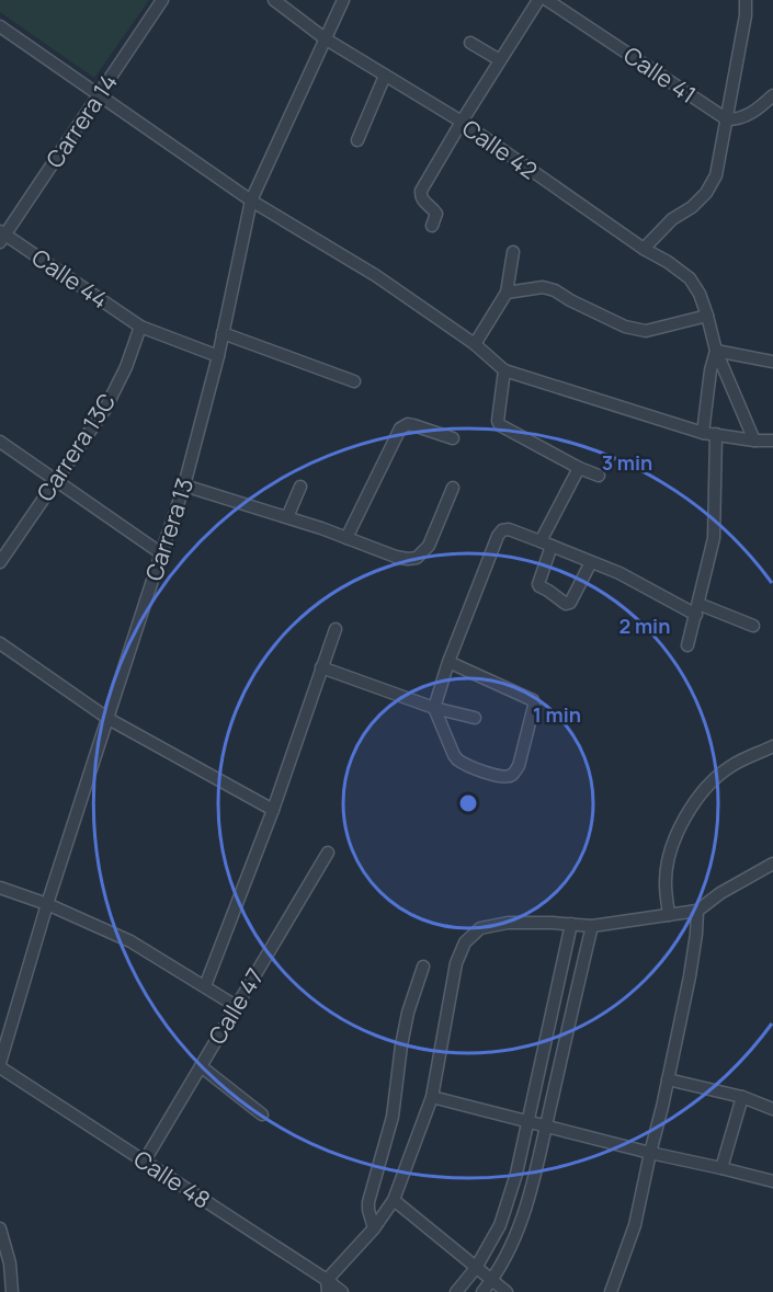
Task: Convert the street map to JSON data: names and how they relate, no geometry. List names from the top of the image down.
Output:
{
  "streets": {
    "street": [
      "Calle 41",
      "Carrera 14",
      "Calle 42",
      "Calle 44",
      "Carrera 13C",
      "Carrera 13",
      "Calle 47",
      "Calle 48"
    ]
  },
  "crossings": [
    ["Carrera 14", "Calle 44"],
    ["Calle 42", "Carrera 13"],
    ["Calle 44", "Carrera 13C"],
    ["Calle 44", "Carrera 13"],
    ["Carrera 13", "Calle 48"],
    ["Calle 47", "Calle 48"]
  ],
  "rings": ["3 min", "2 min", "1 min"]
}
